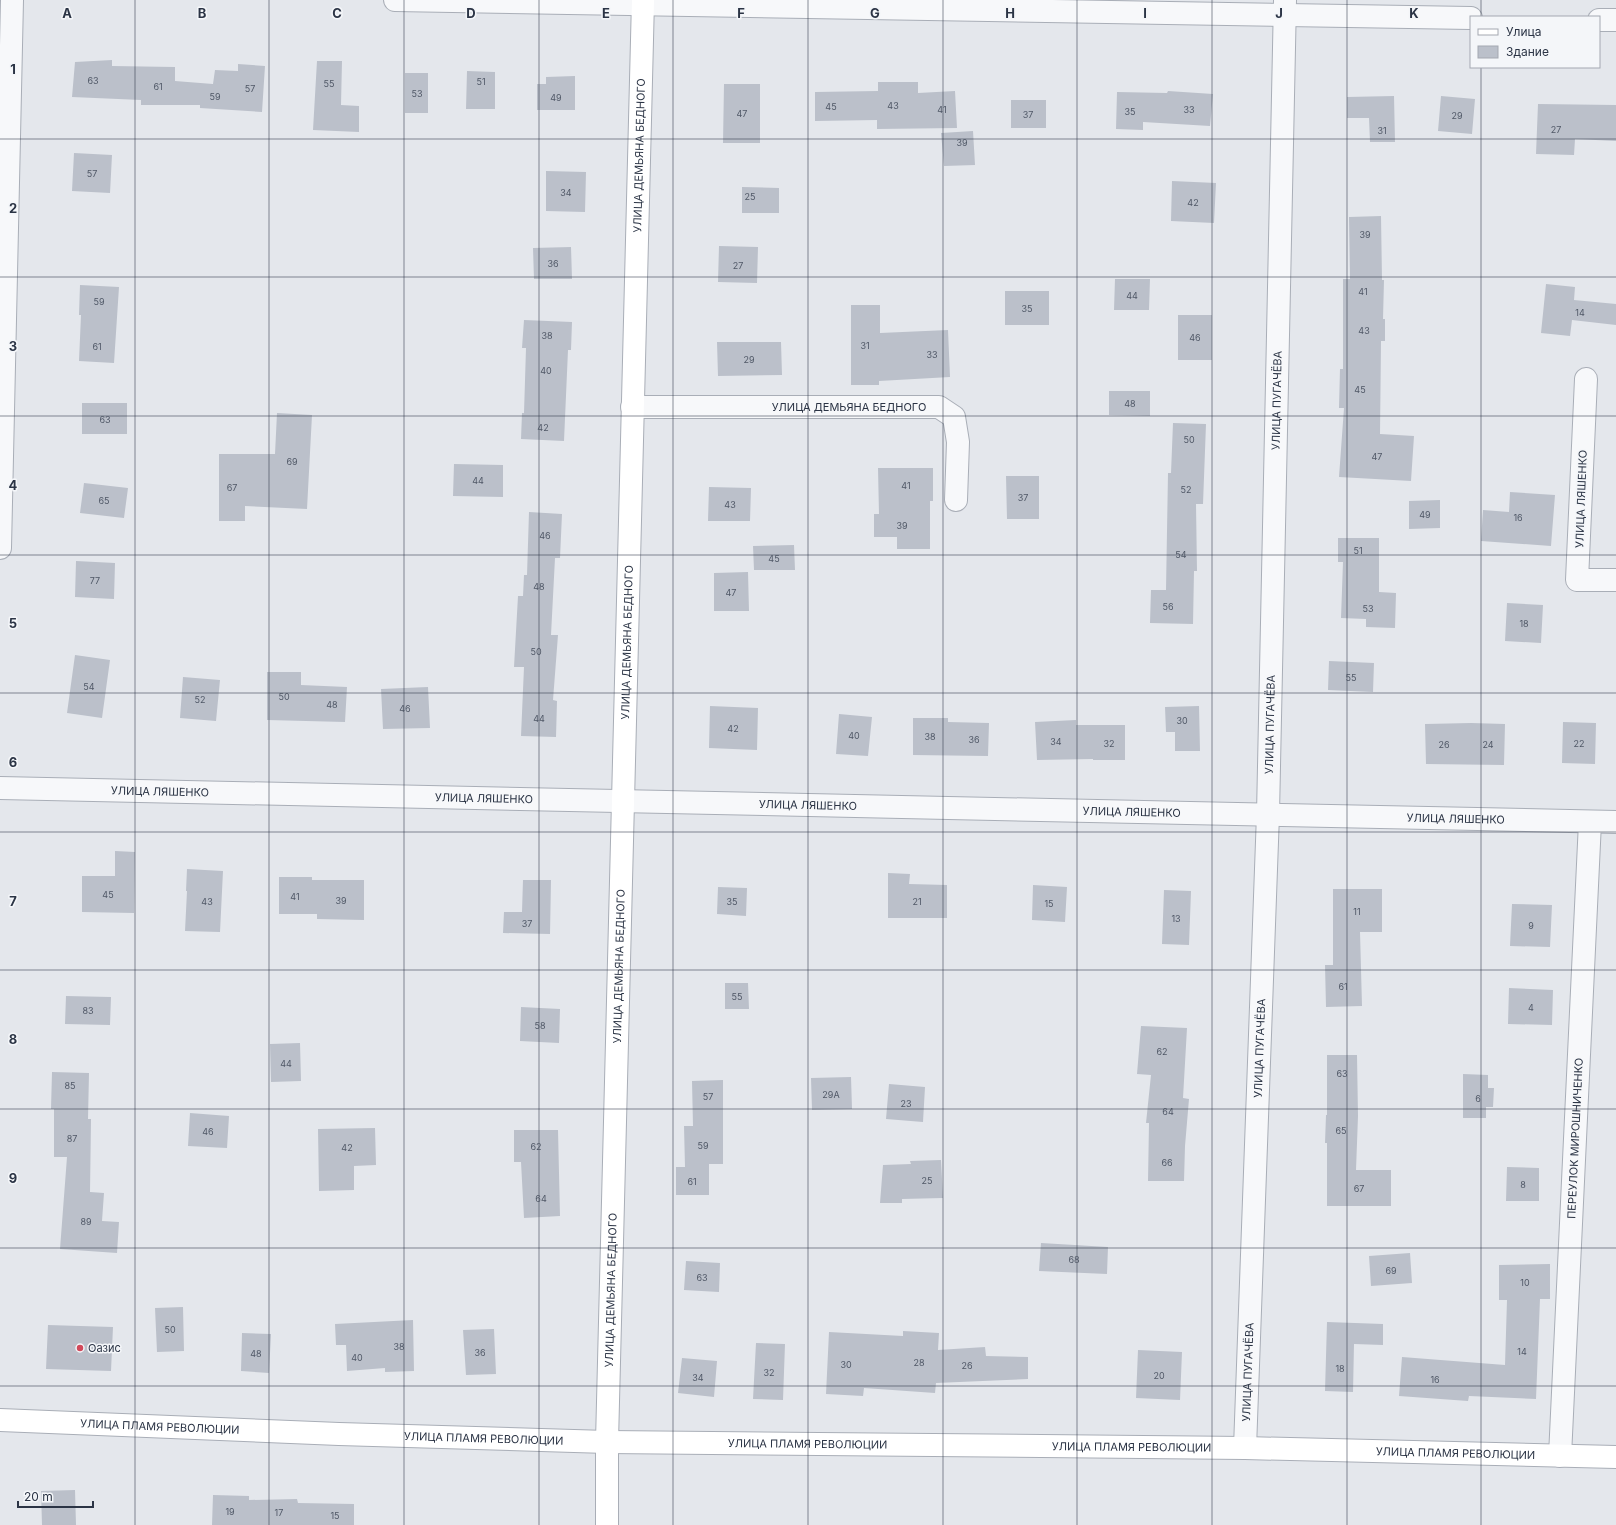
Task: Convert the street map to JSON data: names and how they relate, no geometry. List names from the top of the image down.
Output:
{
  "streets": {
    "street": [
      "УЛИЦА ДЕМЬЯНА БЕДНОГО",
      "УЛИЦА ПУГАЧЁВА",
      "УЛИЦА ЛЯШЕНКО",
      "ПЕРЕУЛОК МИРОШНИЧЕНКО",
      "УЛИЦА ПЛАМЯ РЕВОЛЮЦИИ"
    ]
  },
  "crossings": [
    ["УЛИЦА ДЕМЬЯНА БЕДНОГО", "УЛИЦА ЛЯШЕНКО"],
    ["УЛИЦА ДЕМЬЯНА БЕДНОГО", "УЛИЦА ПЛАМЯ РЕВОЛЮЦИИ"],
    ["УЛИЦА ПУГАЧЁВА", "УЛИЦА ЛЯШЕНКО"],
    ["УЛИЦА ПУГАЧЁВА", "УЛИЦА ПЛАМЯ РЕВОЛЮЦИИ"],
    ["УЛИЦА ЛЯШЕНКО", "ПЕРЕУЛОК МИРОШНИЧЕНКО"],
    ["ПЕРЕУЛОК МИРОШНИЧЕНКО", "УЛИЦА ПЛАМЯ РЕВОЛЮЦИИ"]
  ],
  "places": ["Оазис"],
  "house_numbers": [
    "63",
    "51",
    "55",
    "61",
    "57",
    "53",
    "59",
    "49",
    "43",
    "45",
    "41",
    "33",
    "35",
    "47",
    "37",
    "29",
    "27",
    "31",
    "39",
    "57",
    "34",
    "25",
    "42",
    "39",
    "36",
    "27",
    "41",
    "44",
    "59",
    "35",
    "14",
    "43",
    "38",
    "46",
    "31",
    "61",
    "33",
    "29",
    "40",
    "45",
    "48",
    "63",
    "42",
    "50",
    "47",
    "69",
    "44",
    "41",
    "67",
    "52",
    "37",
    "65",
    "43",
    "49",
    "16",
    "39",
    "46",
    "51",
    "54",
    "45",
    "77",
    "48",
    "47",
    "56",
    "53",
    "18",
    "50",
    "55",
    "54",
    "50",
    "52",
    "48",
    "46",
    "44",
    "30",
    "42",
    "40",
    "38",
    "36",
    "34",
    "32",
    "22",
    "26",
    "24",
    "45",
    "41",
    "39",
    "43",
    "35",
    "21",
    "15",
    "11",
    "13",
    "37",
    "9",
    "61",
    "55",
    "4",
    "83",
    "58",
    "62",
    "44",
    "63",
    "85",
    "29А",
    "57",
    "6",
    "23",
    "64",
    "65",
    "46",
    "87",
    "59",
    "62",
    "42",
    "66",
    "25",
    "61",
    "8",
    "67",
    "64",
    "89",
    "68",
    "69",
    "63",
    "10",
    "50",
    "38",
    "14",
    "36",
    "48",
    "40",
    "28",
    "30",
    "26",
    "18",
    "32",
    "20",
    "34",
    "16",
    "19",
    "17",
    "15"
  ],
  "legend": ["Улица", "Здание"],
  "scale_bar": "20 m",
  "grid": {
    "columns": [
      "A",
      "B",
      "C",
      "D",
      "E",
      "F",
      "G",
      "H",
      "I",
      "J",
      "K"
    ],
    "rows": [
      "1",
      "2",
      "3",
      "4",
      "5",
      "6",
      "7",
      "8",
      "9"
    ]
  }
}
